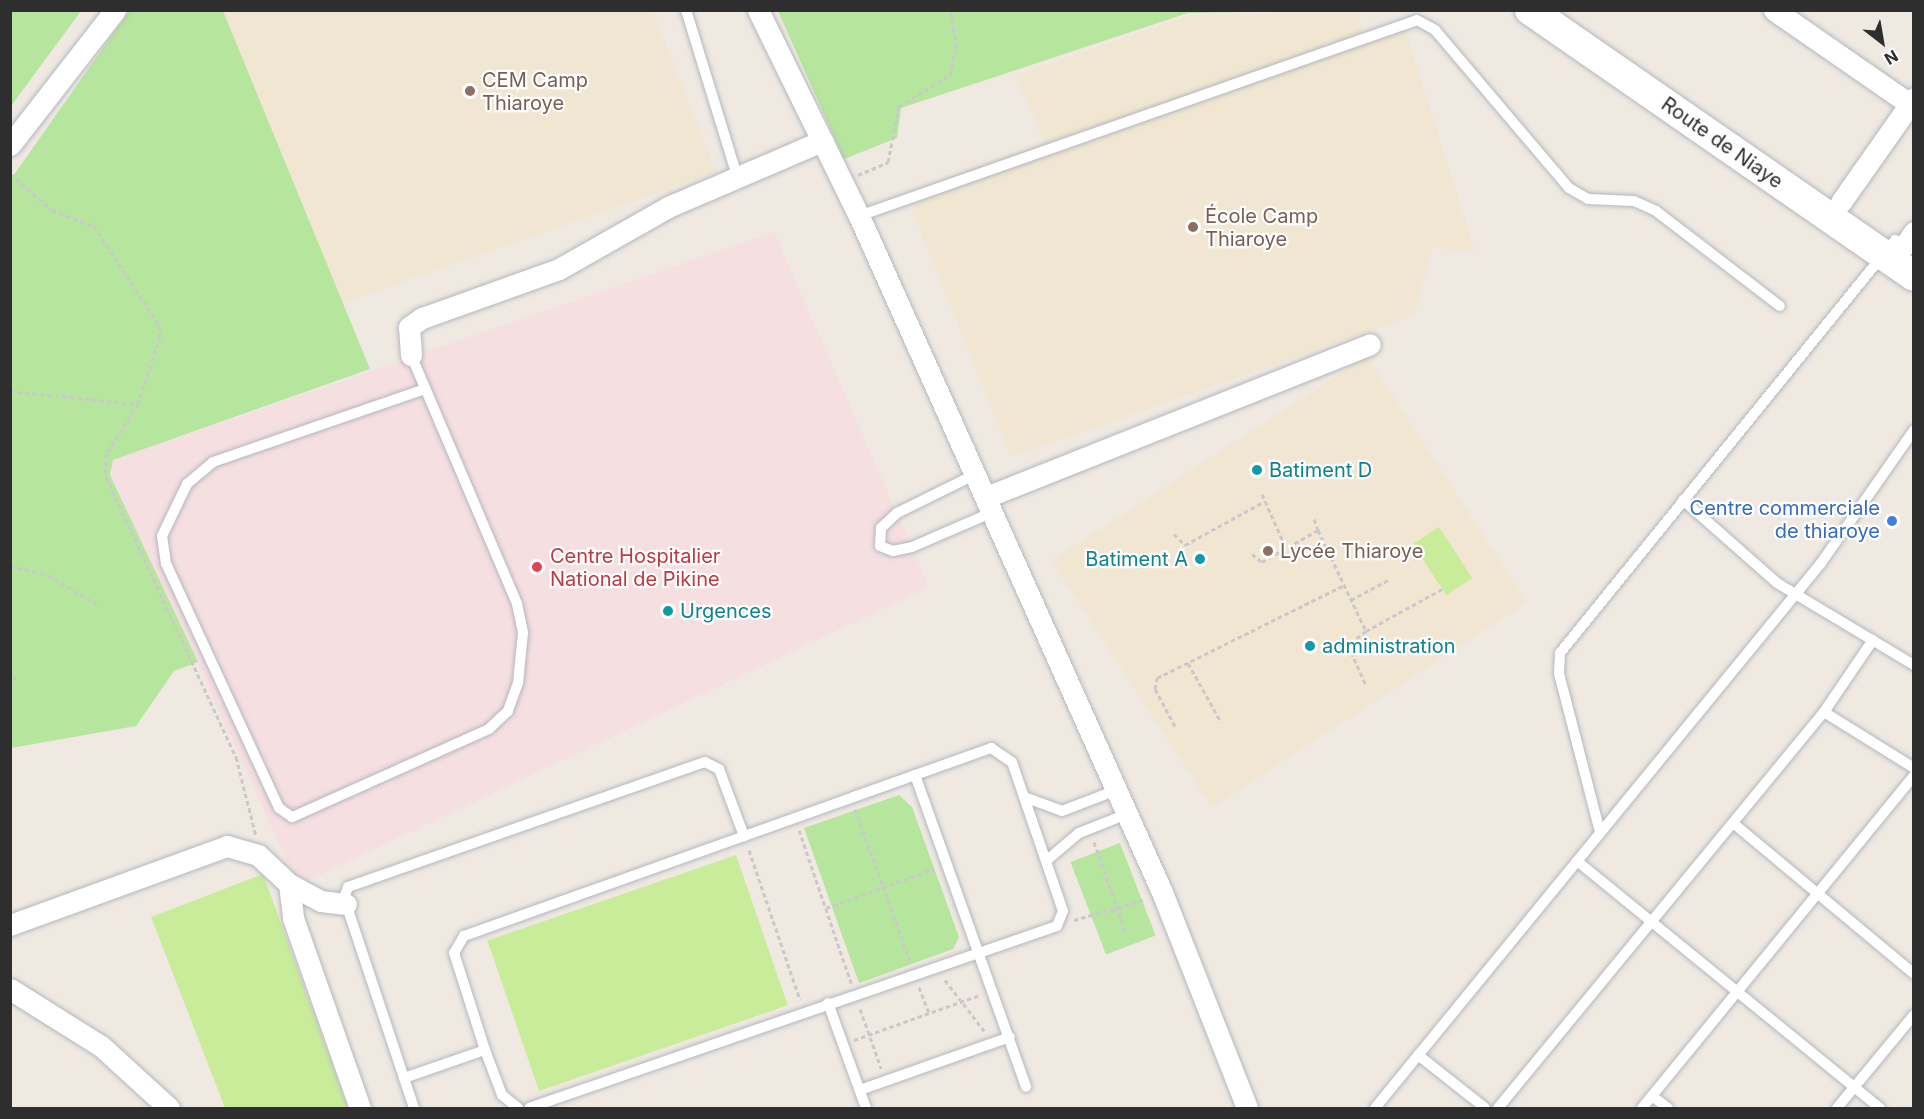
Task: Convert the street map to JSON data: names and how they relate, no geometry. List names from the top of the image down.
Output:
{
  "streets": {
    "main road": ["Route de Niaye"]
  },
  "places": [
    "CEM Camp Thiaroye",
    "École Camp Thiaroye",
    "Batiment D",
    "Centre commerciale de thiaroye",
    "Lycée Thiaroye",
    "Batiment A",
    "Centre Hospitalier National de Pikine",
    "Urgences",
    "administration"
  ],
  "north": "bottom right"
}
